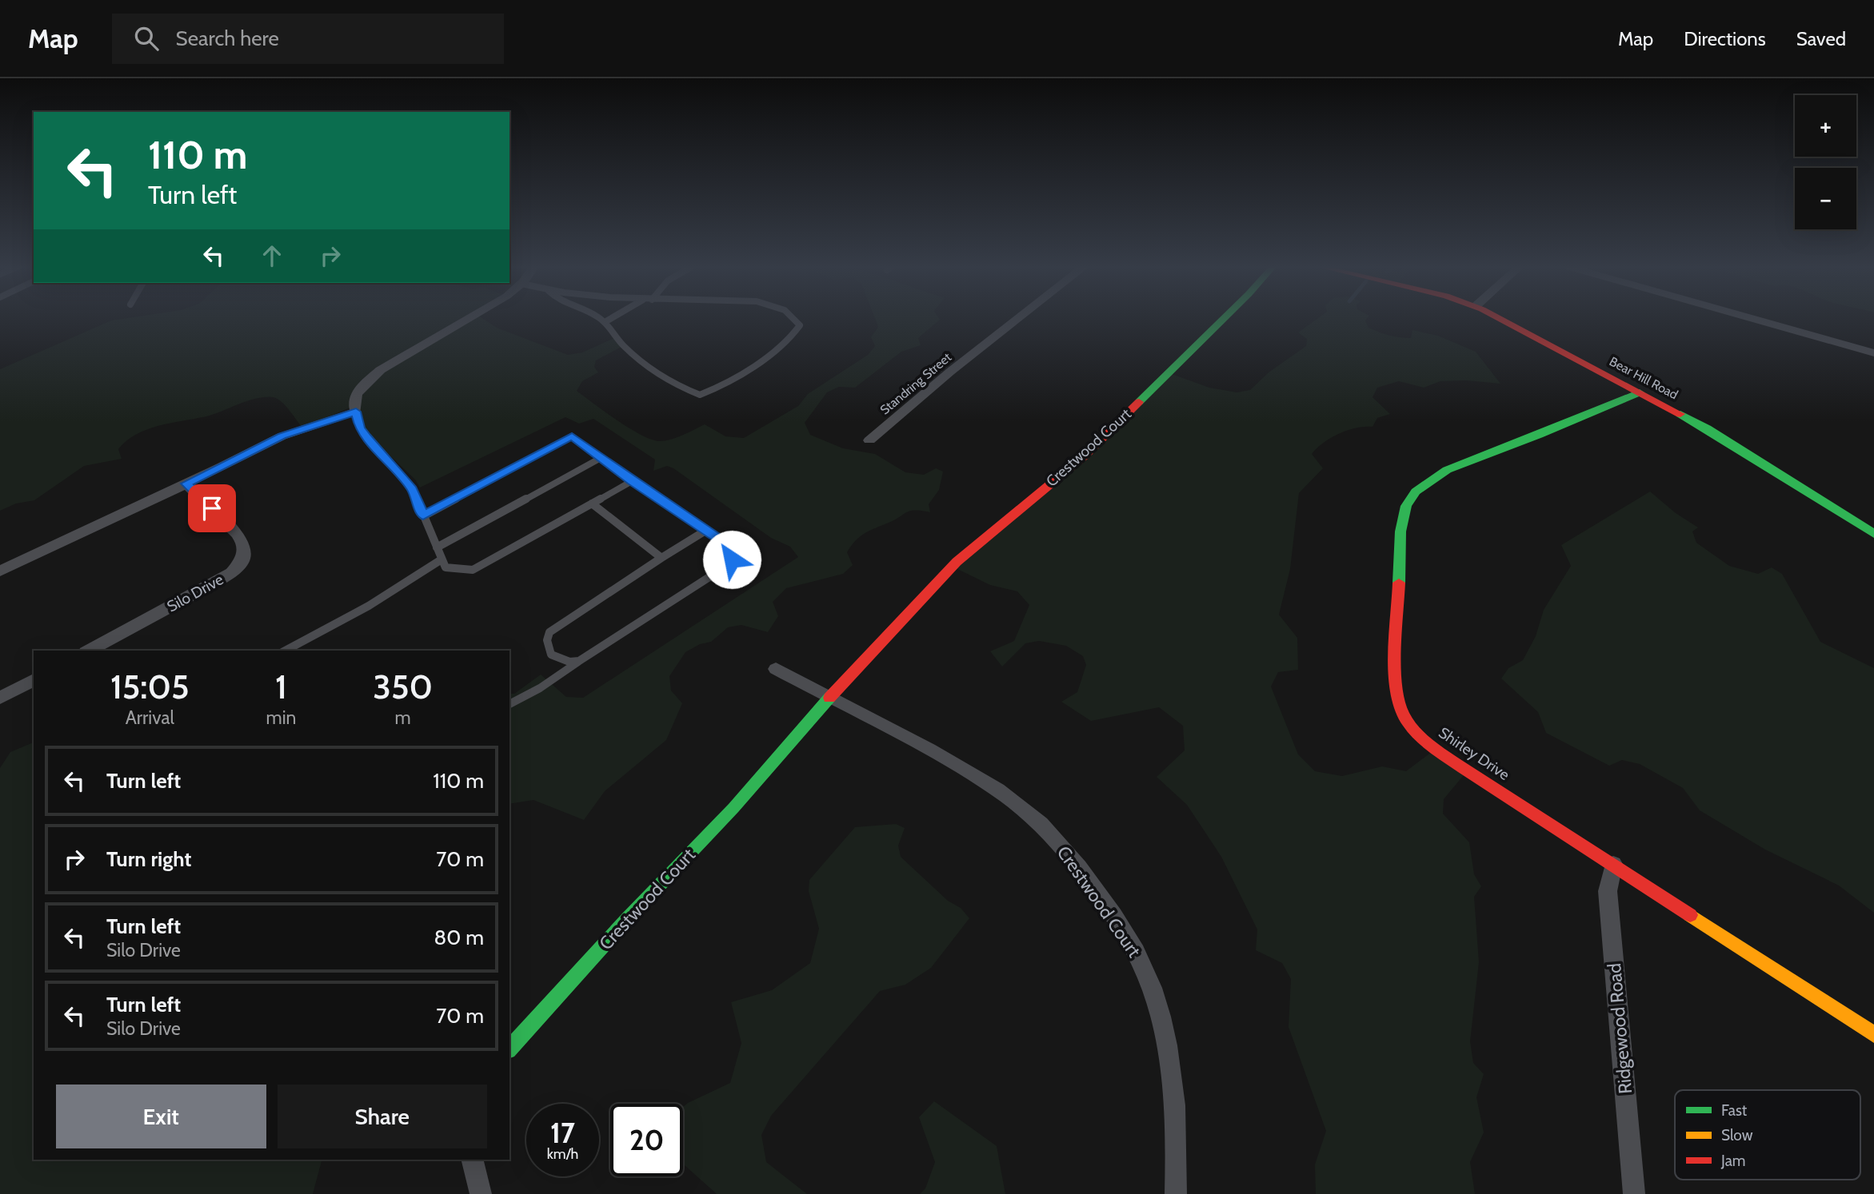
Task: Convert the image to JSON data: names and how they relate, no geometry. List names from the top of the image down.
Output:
{
  "streets": {
    "street": [
      "Bear Hill Road",
      "Standring Street",
      "Crestwood Court",
      "Silo Drive",
      "Shirley Drive",
      "Ridgewood Road"
    ]
  },
  "crossings": [
    ["Bear Hill Road", "Shirley Drive"],
    ["Shirley Drive", "Ridgewood Road"]
  ],
  "legend": ["Fast", "Slow", "Jam"],
  "page": {
    "header": "Map",
    "search": "Search here",
    "nav": ["Map", "Directions", "Saved"],
    "map_buttons": ["+", "−"],
    "turn": ["110 m", "Turn left"],
    "eta": [
      "15:05",
      "Arrival",
      "1",
      "min",
      "350",
      "m"
    ],
    "list": [
      {
        "name": "Turn left",
        "value": "110 m"
      },
      {
        "name": "Turn right",
        "value": "70 m"
      },
      {
        "name": "Turn left",
        "note": "Silo Drive",
        "value": "80 m"
      },
      {
        "name": "Turn left",
        "note": "Silo Drive",
        "value": "70 m"
      }
    ],
    "buttons": ["Exit", "Share"],
    "speed": "17 km/h",
    "limit": "20"
  }
}
